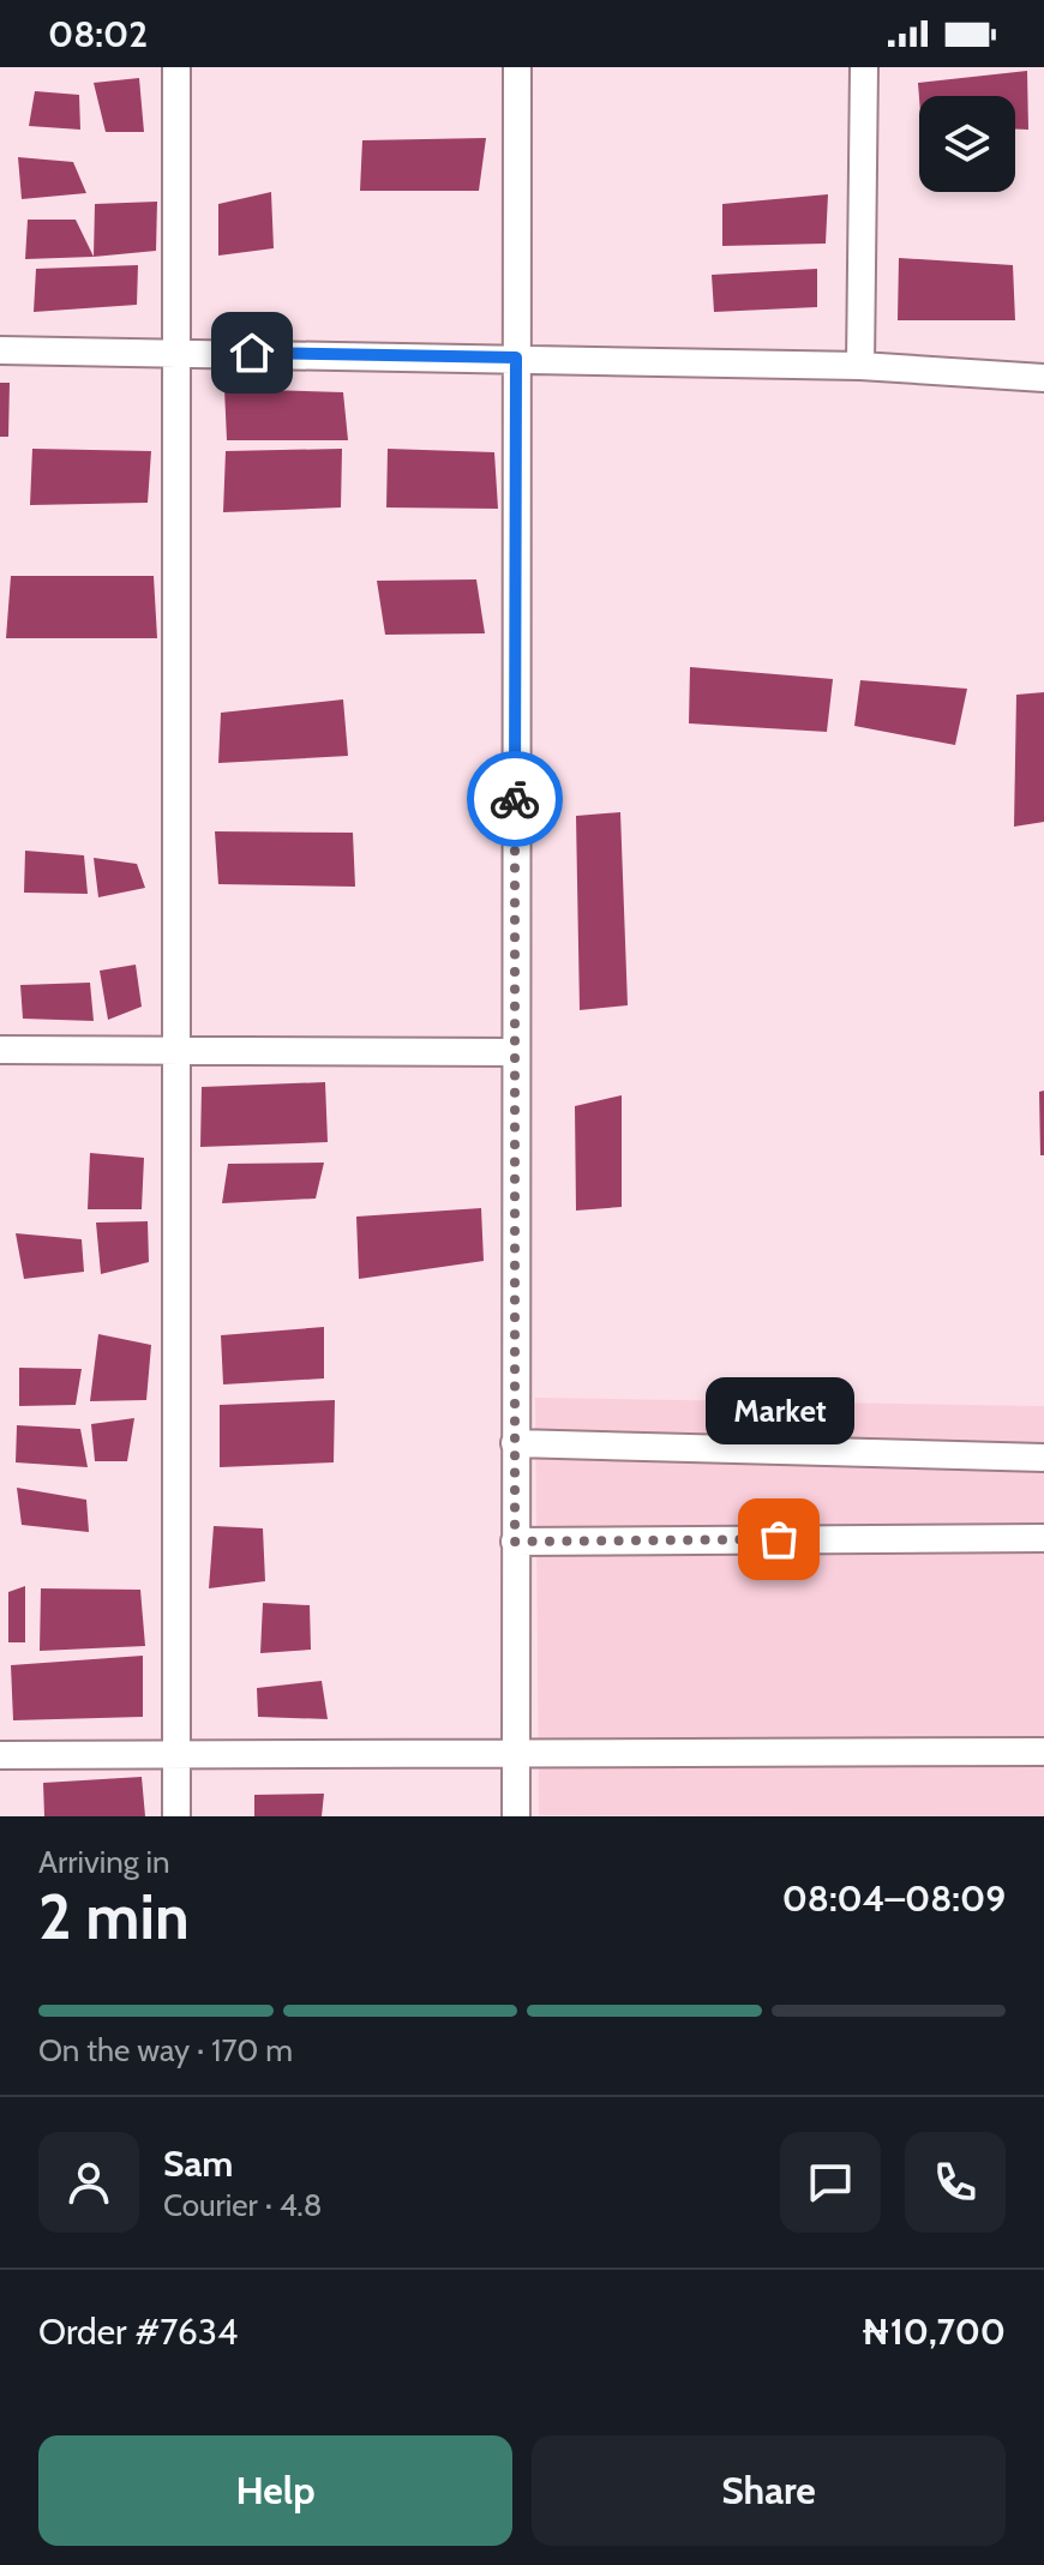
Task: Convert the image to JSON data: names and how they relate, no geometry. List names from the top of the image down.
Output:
{
  "places": ["Market"],
  "page": {
    "status": "08:02",
    "bubble": "Market",
    "heading": ["2 min", "Arriving in", "08:04–08:09"],
    "panel": [
      "Sam",
      "Courier · 4.8",
      "Order #7634",
      "₦10,700"
    ],
    "bar": "On the way · 170 m",
    "buttons": ["Help", "Share"]
  }
}
